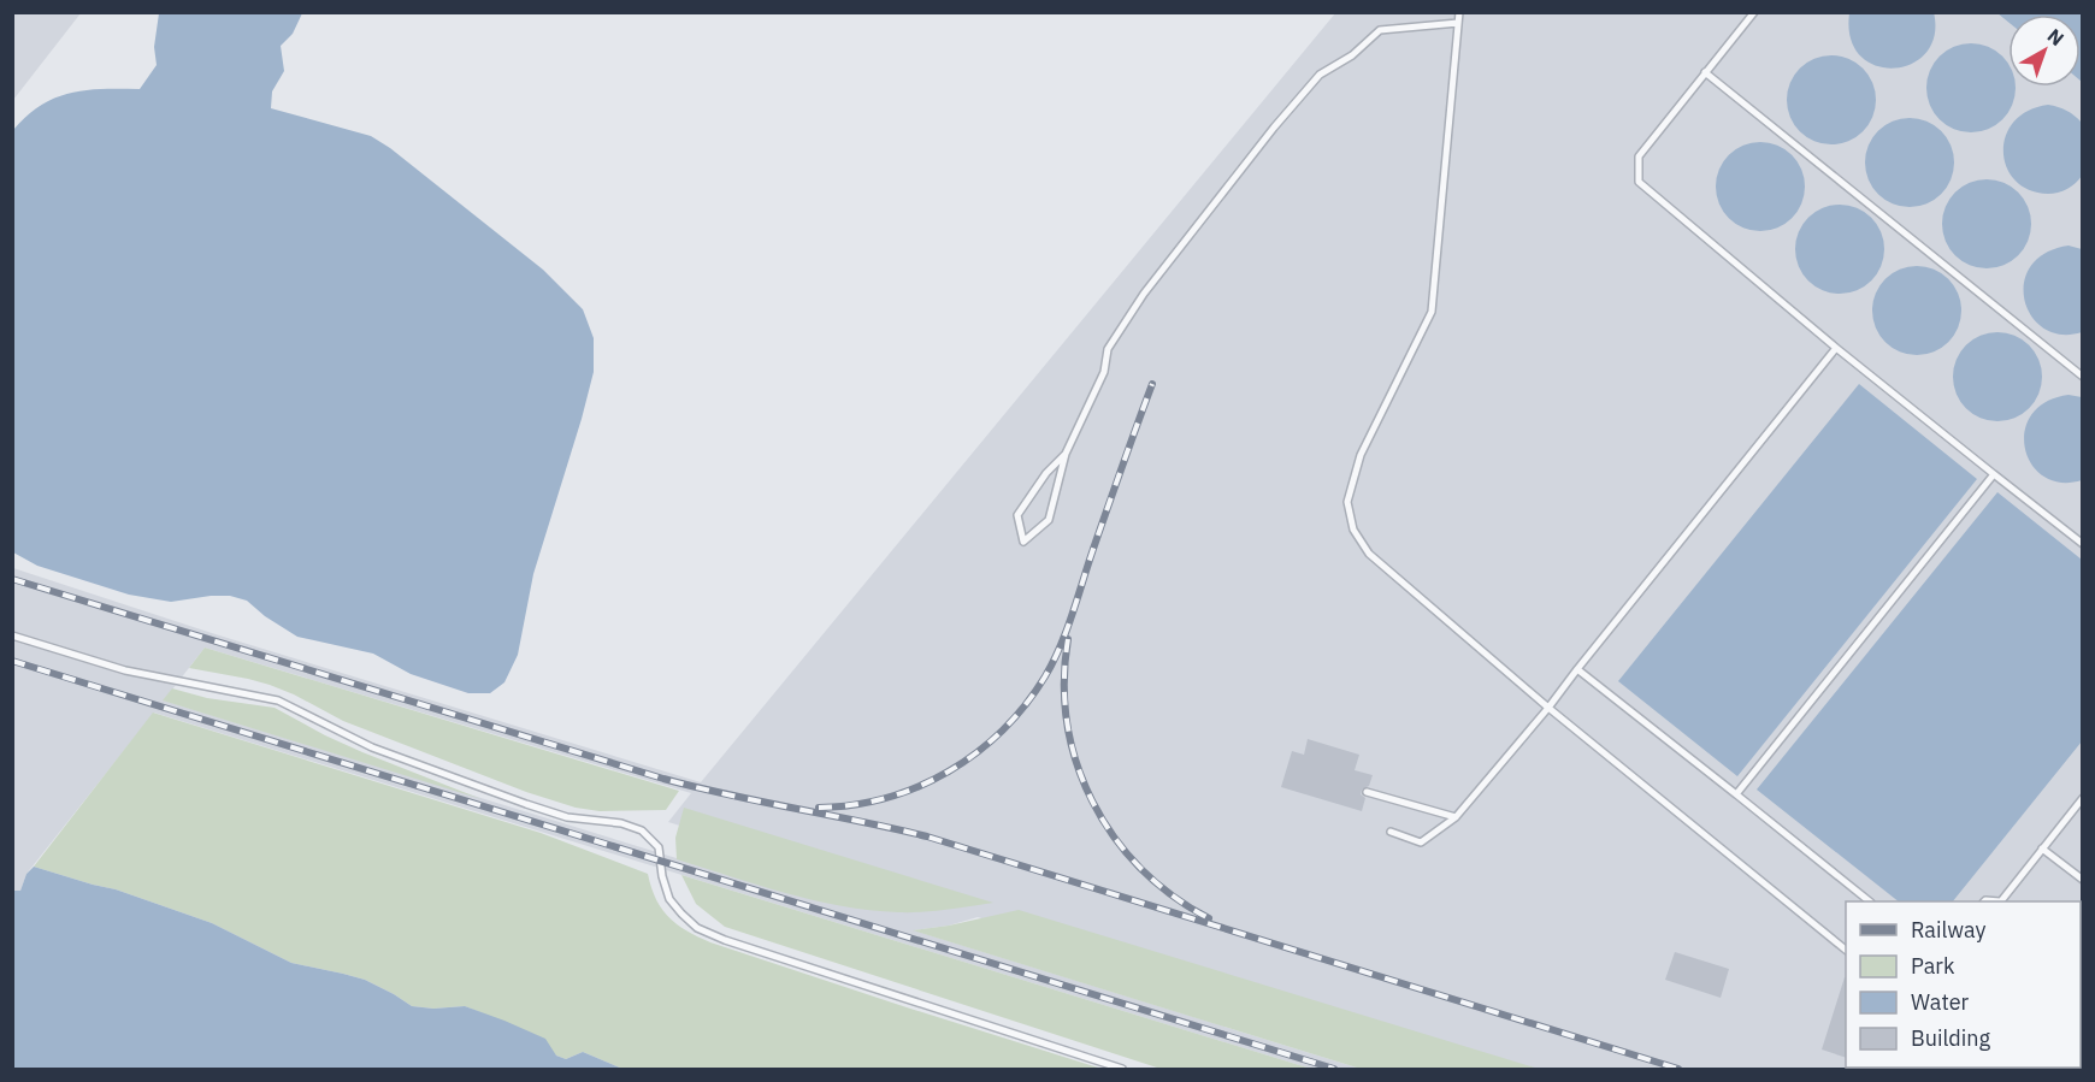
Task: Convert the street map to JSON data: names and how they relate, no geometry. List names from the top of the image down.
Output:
{
  "legend": [
    "Railway",
    "Park",
    "Water",
    "Building"
  ],
  "north": "top right"
}
